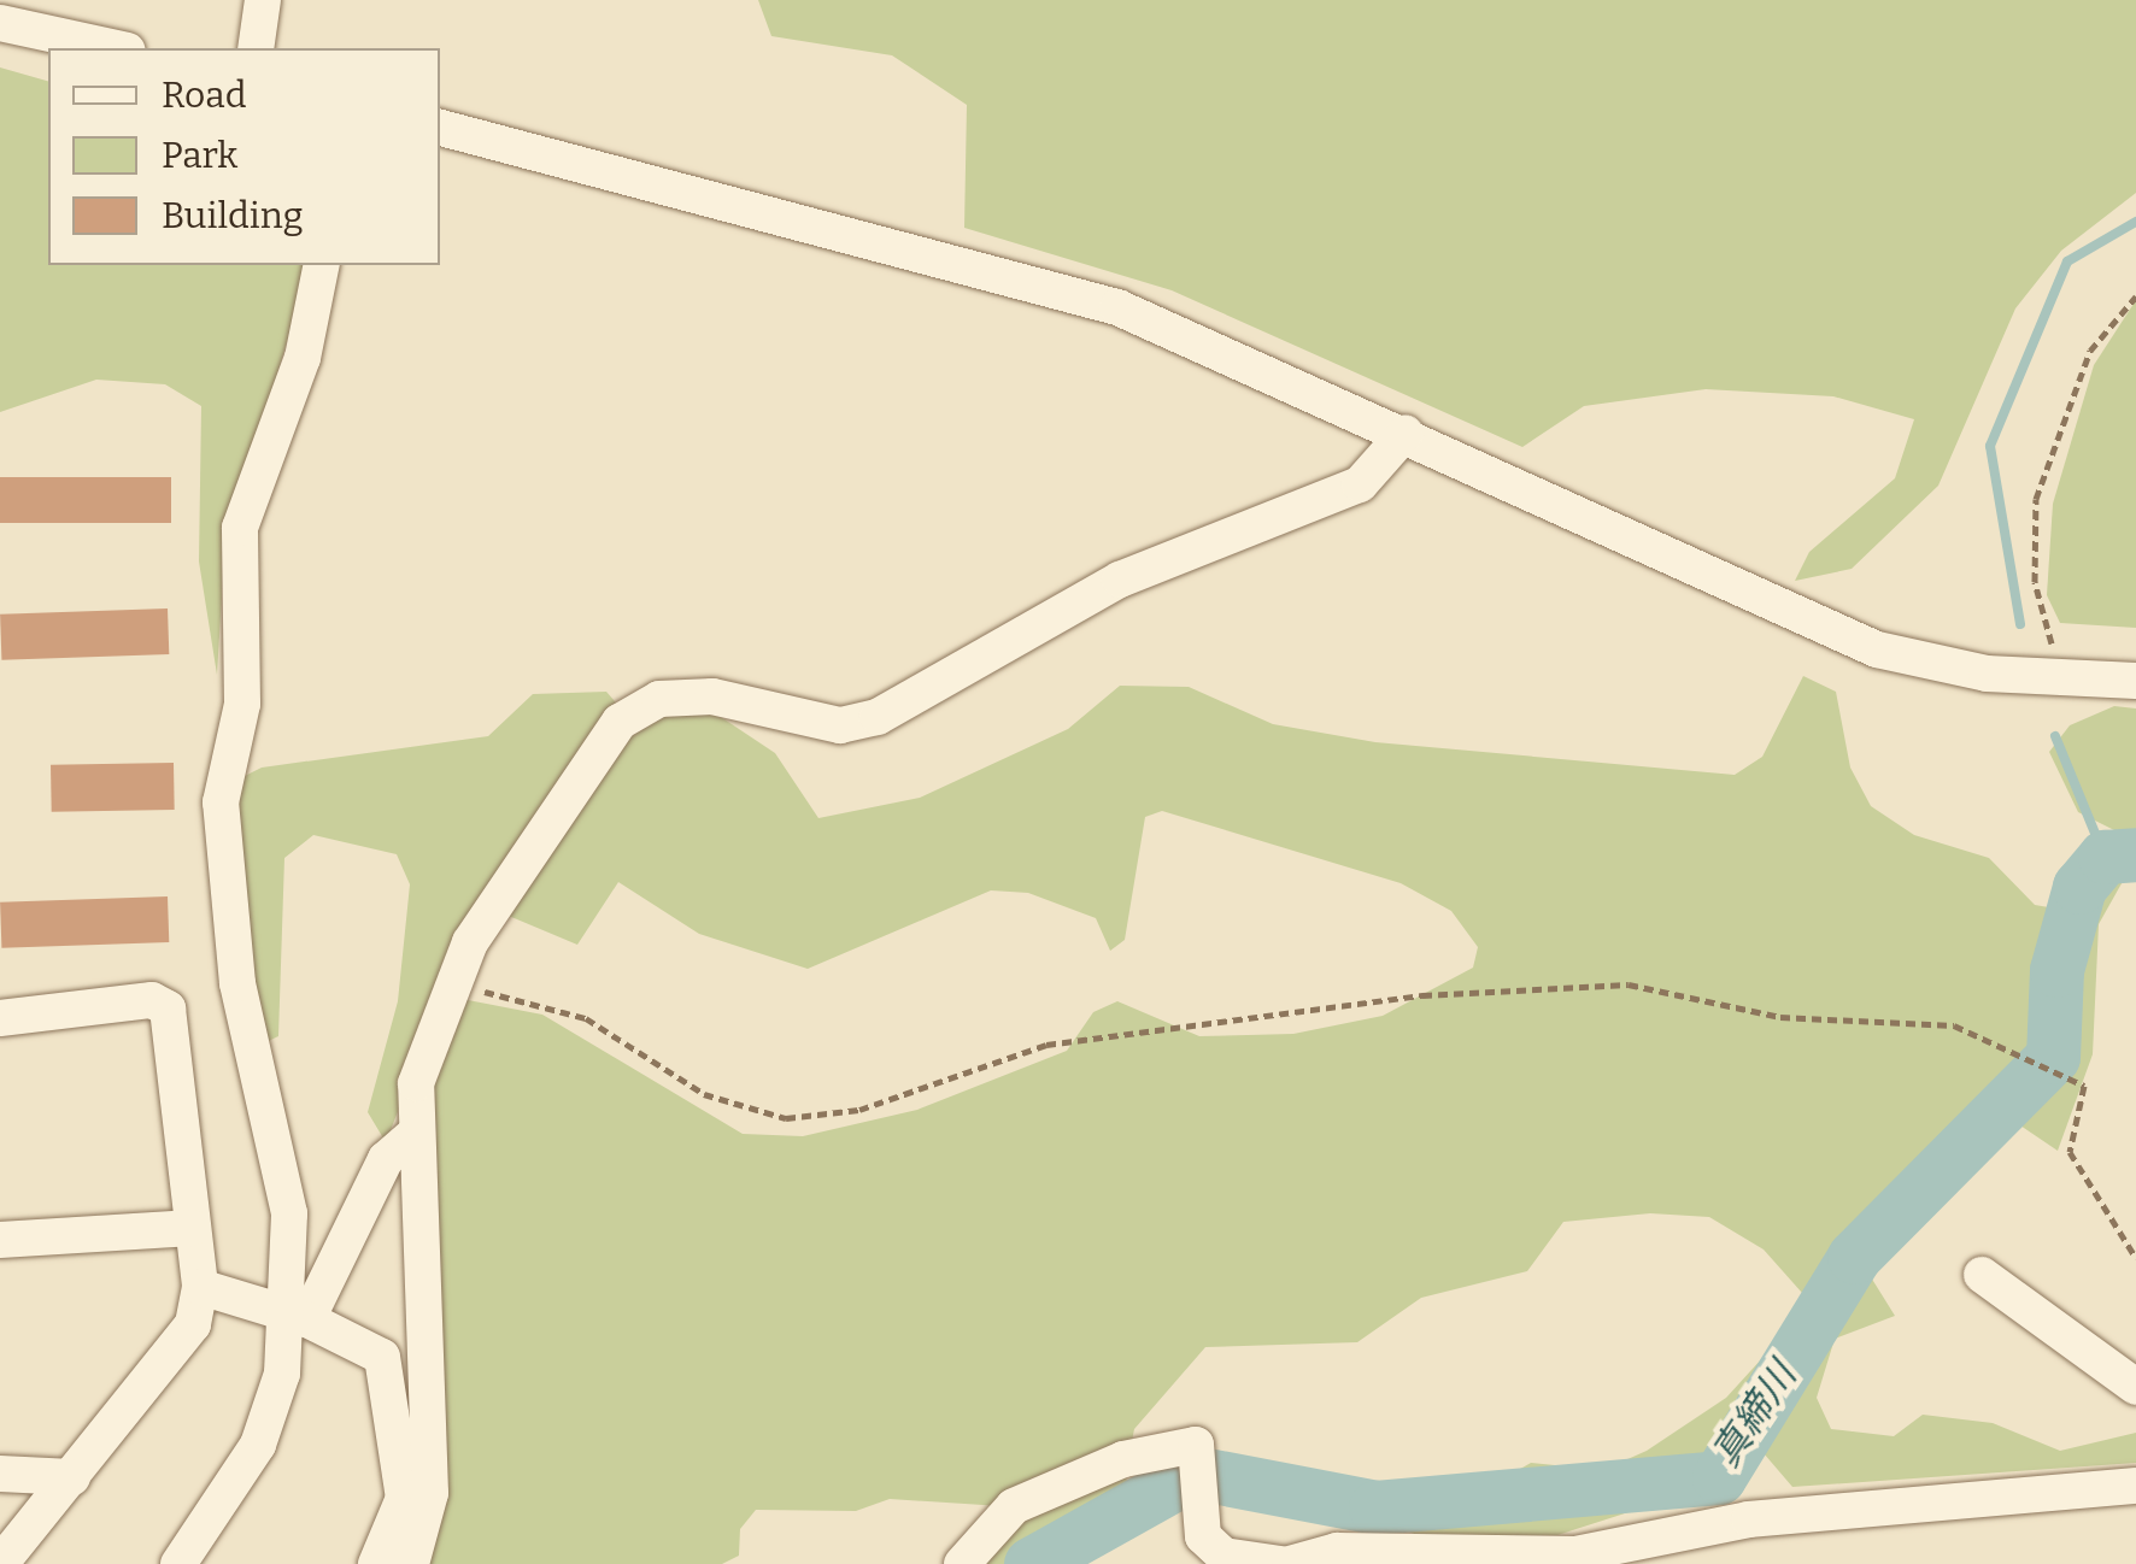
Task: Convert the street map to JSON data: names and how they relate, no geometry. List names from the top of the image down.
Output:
{
  "water": ["真締川"],
  "legend": ["Road", "Park", "Building"]
}
